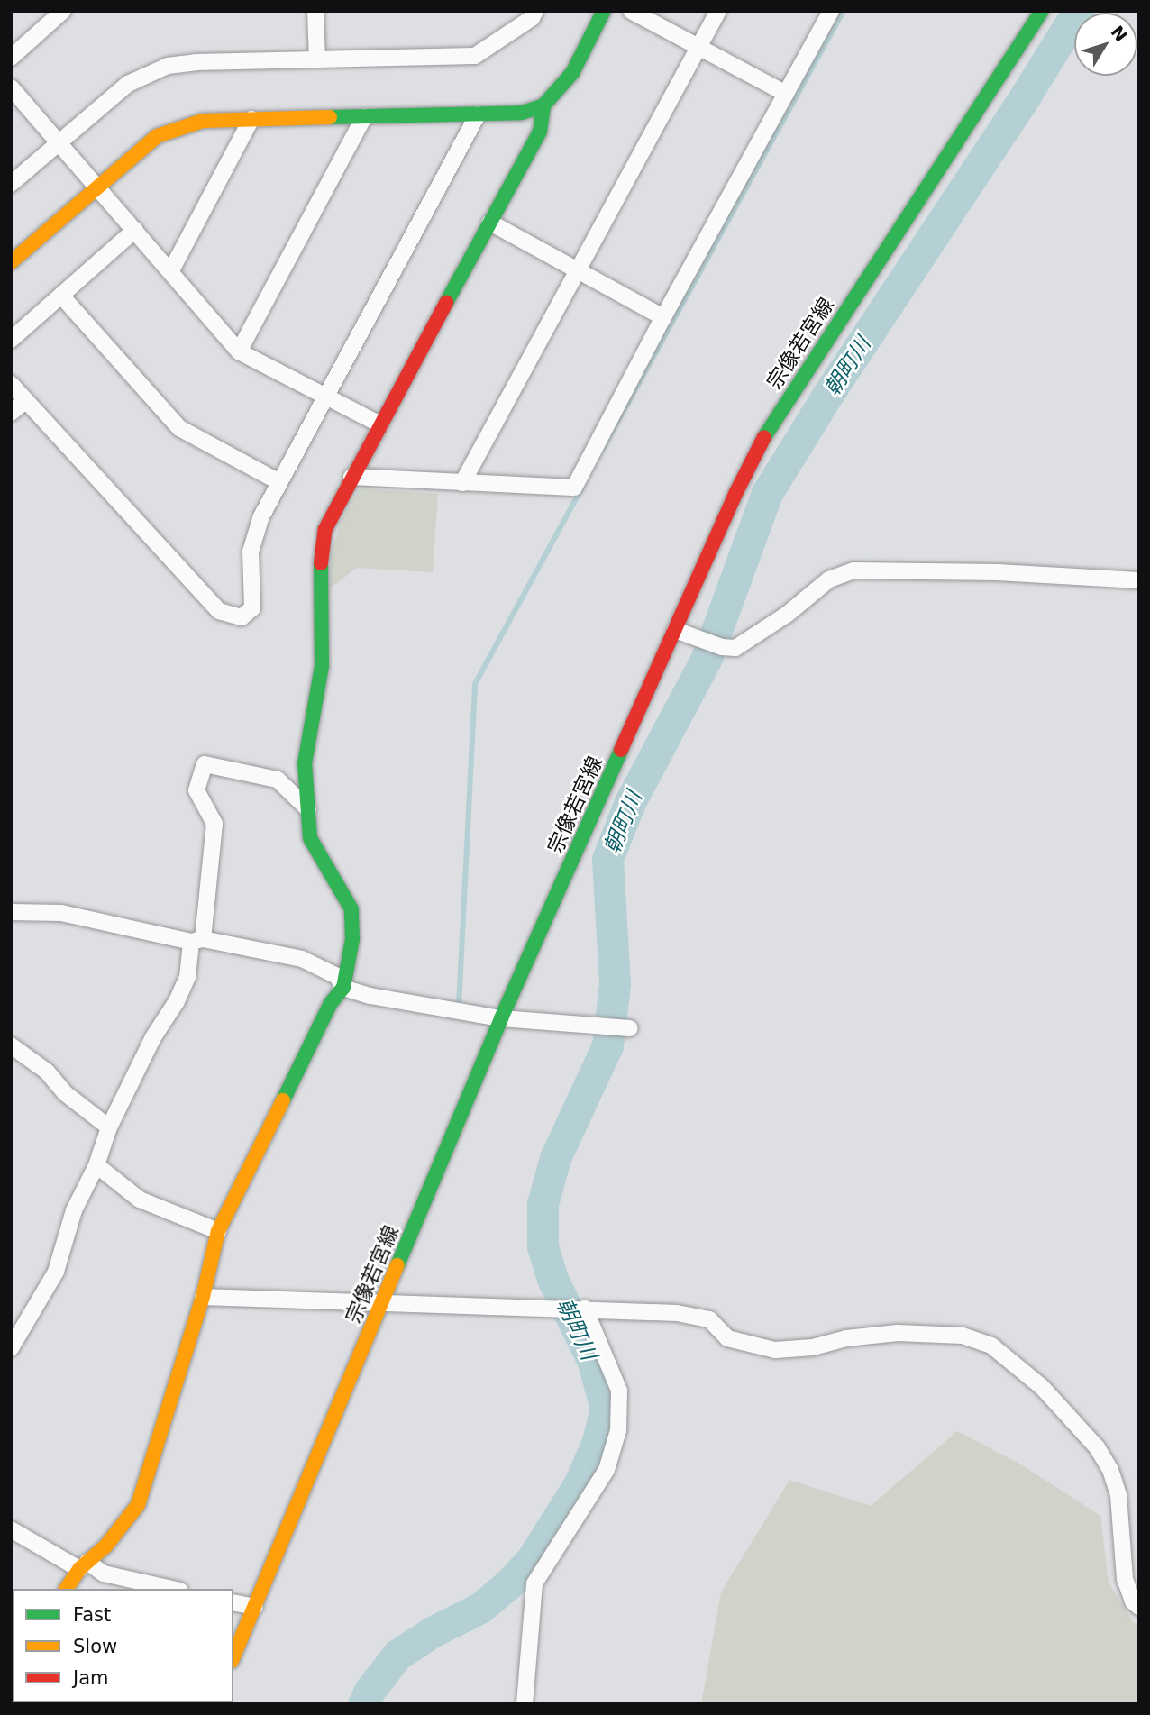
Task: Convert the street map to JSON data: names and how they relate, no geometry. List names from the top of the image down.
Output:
{
  "streets": {
    "street": ["宗像若宮線"]
  },
  "water": ["朝町川"],
  "legend": ["Fast", "Slow", "Jam"],
  "north": "top right"
}
